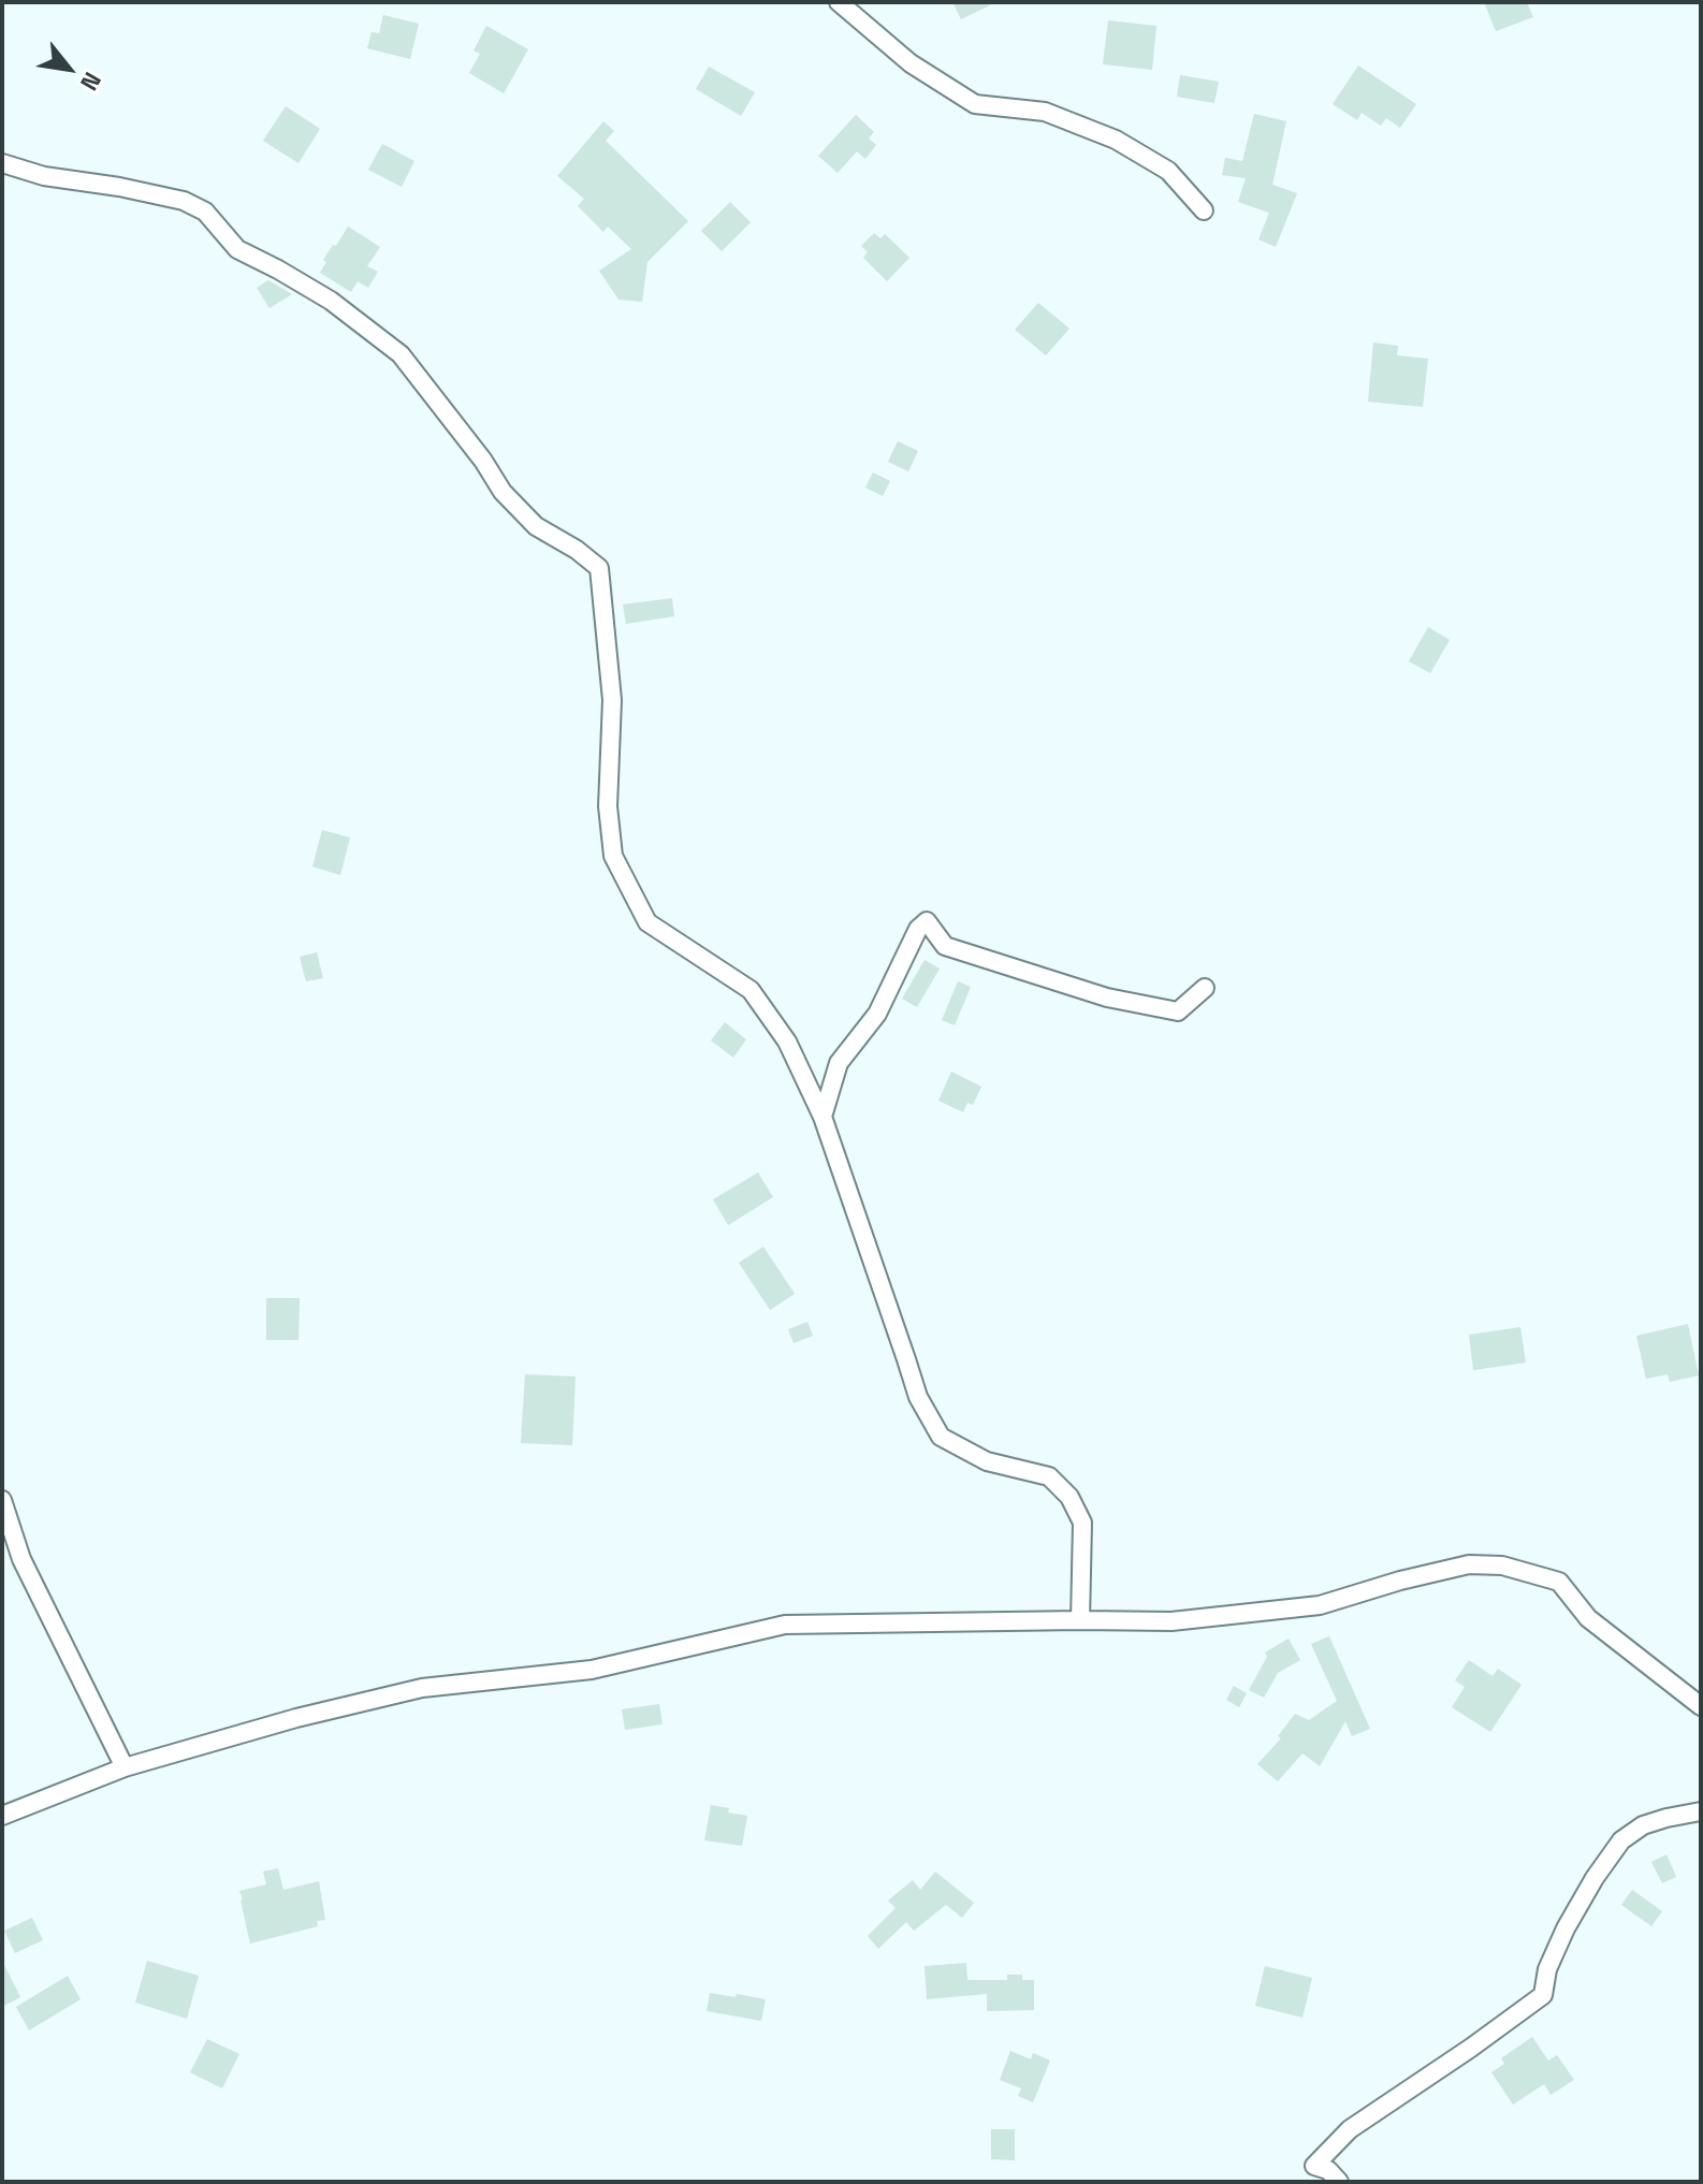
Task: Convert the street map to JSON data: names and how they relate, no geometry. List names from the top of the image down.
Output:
{
  "north": "bottom right"
}
